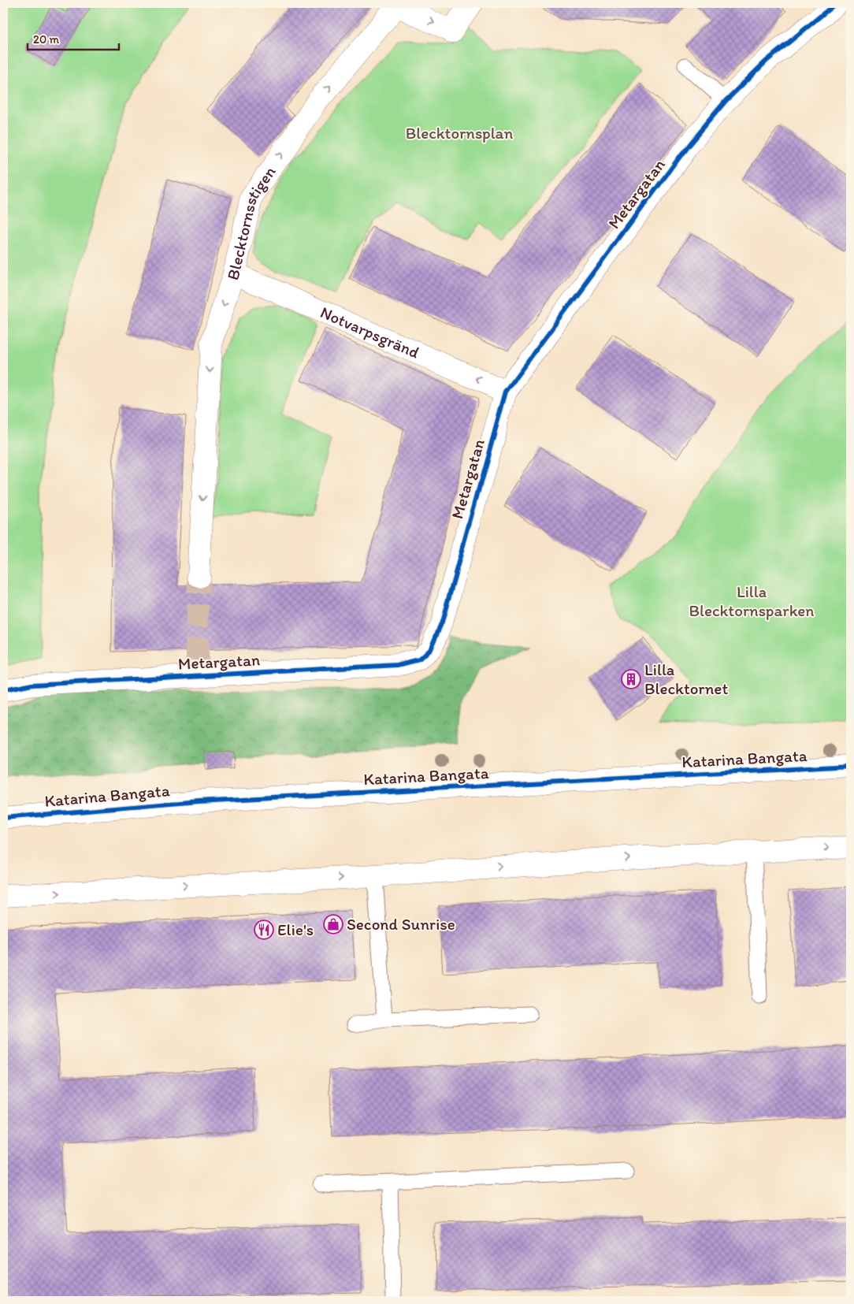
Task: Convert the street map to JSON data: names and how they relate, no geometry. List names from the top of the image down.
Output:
{
  "streets": {
    "street": [
      "Metargatan",
      "Blecktornsstigen",
      "Notvarpsgränd",
      "Katarina Bangata"
    ]
  },
  "crossings": [
    ["Metargatan", "Notvarpsgränd"],
    ["Blecktornsstigen", "Notvarpsgränd"]
  ],
  "one_way": ["Notvarpsgränd"],
  "parks": ["Blecktornsplan", "Lilla Blecktornsparken"],
  "places": {
    "building": ["Lilla Blecktornet"],
    "shop": ["Second Sunrise"],
    "restaurant": ["Elie's"]
  },
  "scale_bar": "20 m"
}
